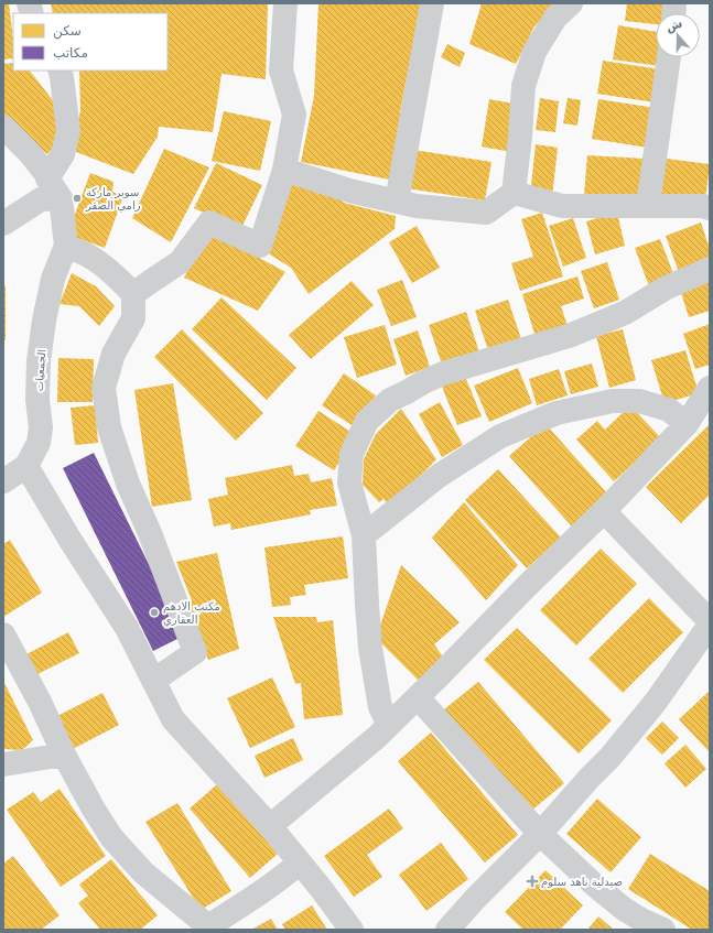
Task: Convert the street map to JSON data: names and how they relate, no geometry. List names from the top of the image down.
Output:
{
  "streets": {
    "street": ["الجمعيات"]
  },
  "places": {
    "other": ["سوبر ماركة رامي الصقر", "مكتب الادهم العقاري"],
    "health": ["صيدلية ناهد سلوم"]
  },
  "legend": ["سكن", "مكاتب"],
  "north": "top"
}
